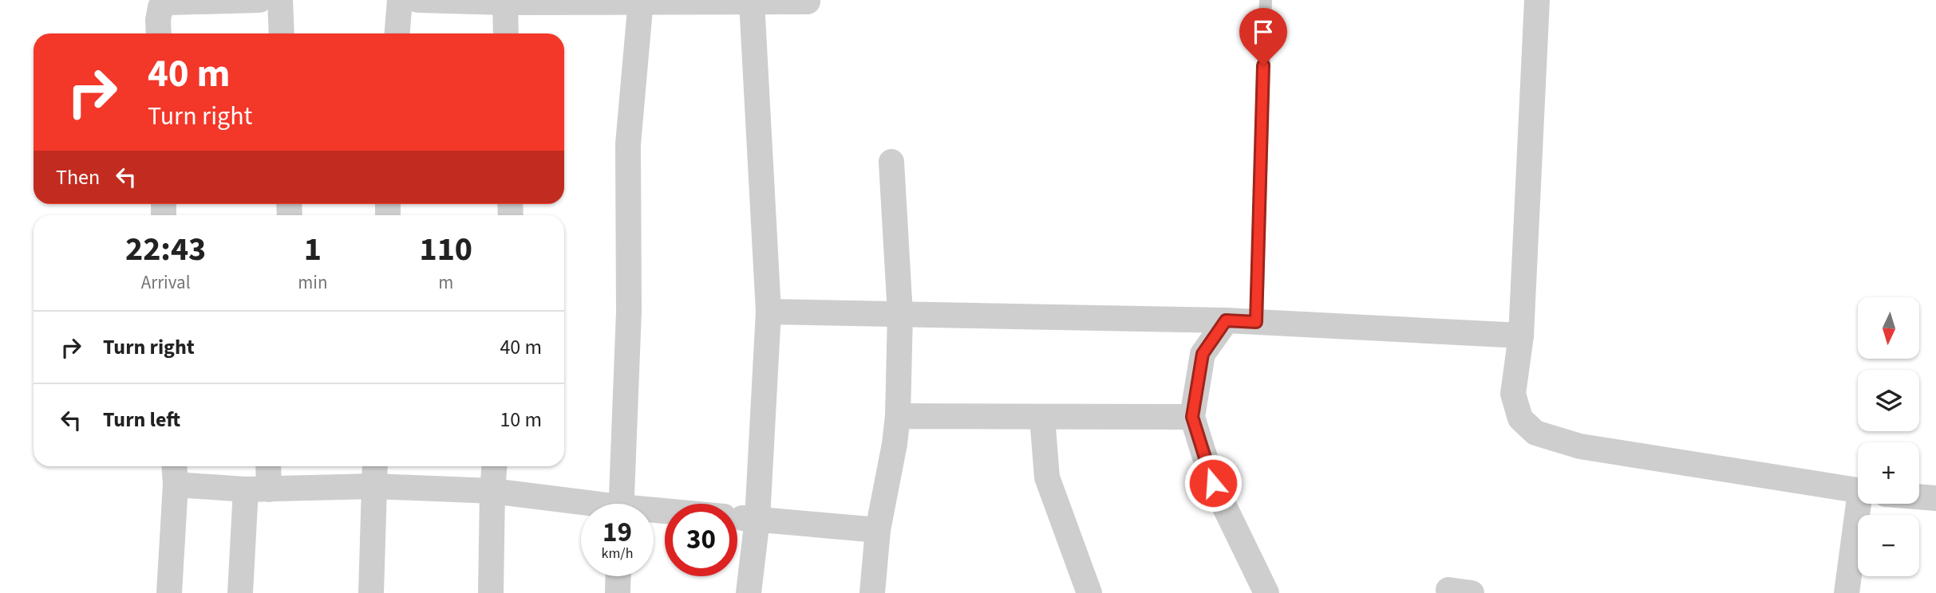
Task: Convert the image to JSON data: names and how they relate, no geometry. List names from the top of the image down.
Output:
{
  "north": "bottom",
  "page": {
    "turn": ["40 m", "Turn right"],
    "then": "Then",
    "eta": [
      "22:43",
      "Arrival",
      "1",
      "min",
      "110",
      "m"
    ],
    "map_buttons": ["+", "−"],
    "list": [
      {
        "name": "Turn right",
        "value": "40 m"
      },
      {
        "name": "Turn left",
        "value": "10 m"
      }
    ],
    "speed": "19 km/h",
    "limit": "30"
  }
}
